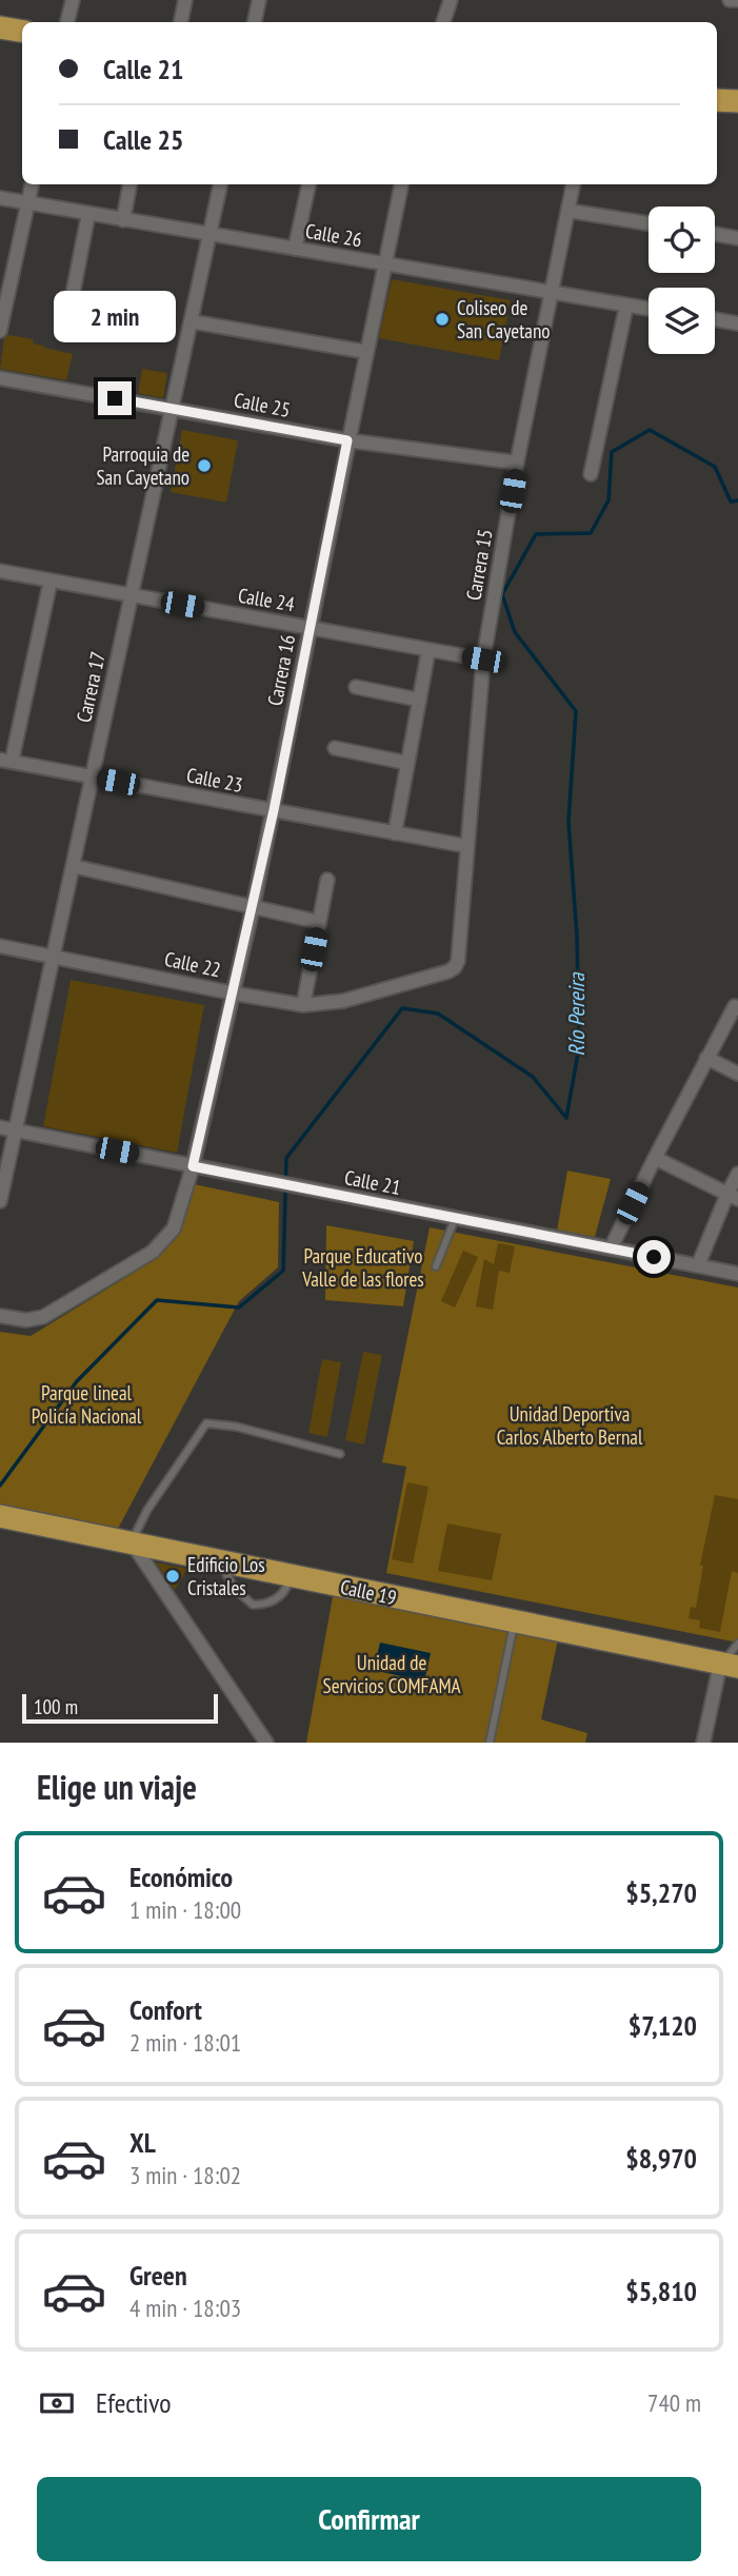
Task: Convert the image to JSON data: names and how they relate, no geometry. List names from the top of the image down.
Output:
{
  "streets": {
    "main road": ["Calle 19"],
    "street": [
      "Calle 26",
      "Calle 25",
      "Carrera 15",
      "Calle 24",
      "Carrera 16",
      "Carrera 17",
      "Calle 23",
      "Calle 22",
      "Calle 21"
    ]
  },
  "crossings": [
    ["Calle 26", "Carrera 15"],
    ["Calle 26", "Carrera 16"],
    ["Calle 26", "Carrera 17"],
    ["Calle 25", "Carrera 15"],
    ["Calle 25", "Carrera 16"],
    ["Calle 25", "Carrera 17"],
    ["Carrera 15", "Calle 24"],
    ["Carrera 15", "Calle 23"],
    ["Carrera 15", "Calle 22"],
    ["Calle 24", "Carrera 16"],
    ["Calle 24", "Carrera 17"],
    ["Carrera 16", "Calle 23"],
    ["Carrera 16", "Calle 22"],
    ["Carrera 16", "Calle 21"],
    ["Carrera 17", "Calle 23"],
    ["Carrera 17", "Calle 22"],
    ["Carrera 17", "Calle 21"]
  ],
  "water": ["Río Pereira"],
  "parks": [
    "Parque Educativo Valle de las flores",
    "Parque lineal Policía Nacional",
    "Unidad Deportiva Carlos Alberto Bernal",
    "Unidad de Servicios COMFAMA"
  ],
  "places": ["Coliseo de San Cayetano", "Parroquia de San Cayetano", "Edificio Los Cristales"],
  "scale_bar": "100 m",
  "page": {
    "banner": ["Calle 21", "Calle 25"],
    "bubble": "2 min",
    "scale": "100 m",
    "heading": "Elige un viaje",
    "list": [
      {
        "name": "Económico",
        "note": "1 min · 18:00",
        "value": "$5,270"
      },
      {
        "name": "Confort",
        "note": "2 min · 18:01",
        "value": "$7,120"
      },
      {
        "name": "XL",
        "note": "3 min · 18:02",
        "value": "$8,970"
      },
      {
        "name": "Green",
        "note": "4 min · 18:03",
        "value": "$5,810"
      }
    ],
    "pay": ["Efectivo", "740 m"],
    "buttons": "Confirmar"
  }
}
